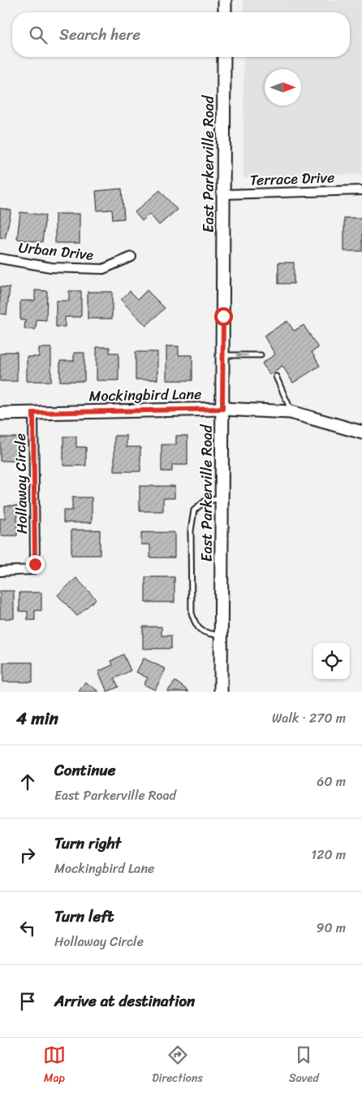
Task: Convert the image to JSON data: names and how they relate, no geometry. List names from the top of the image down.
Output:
{
  "streets": {
    "main road": ["East Parkerville Road", "Mockingbird Lane"],
    "street": ["Terrace Drive", "Urban Drive", "Hollaway Circle"]
  },
  "crossings": [
    ["East Parkerville Road", "Terrace Drive"],
    ["East Parkerville Road", "Mockingbird Lane"],
    ["Mockingbird Lane", "Hollaway Circle"]
  ],
  "north": "right",
  "page": {
    "search": "Search here",
    "heading": ["4 min", "Walk · 270 m"],
    "list": [
      ["Continue", "East Parkerville Road", "60 m"],
      ["Turn right", "Mockingbird Lane", "120 m"],
      ["Turn left", "Hollaway Circle", "90 m"],
      "Arrive at destination"
    ],
    "nav": ["Map", "Directions", "Saved"]
  }
}
